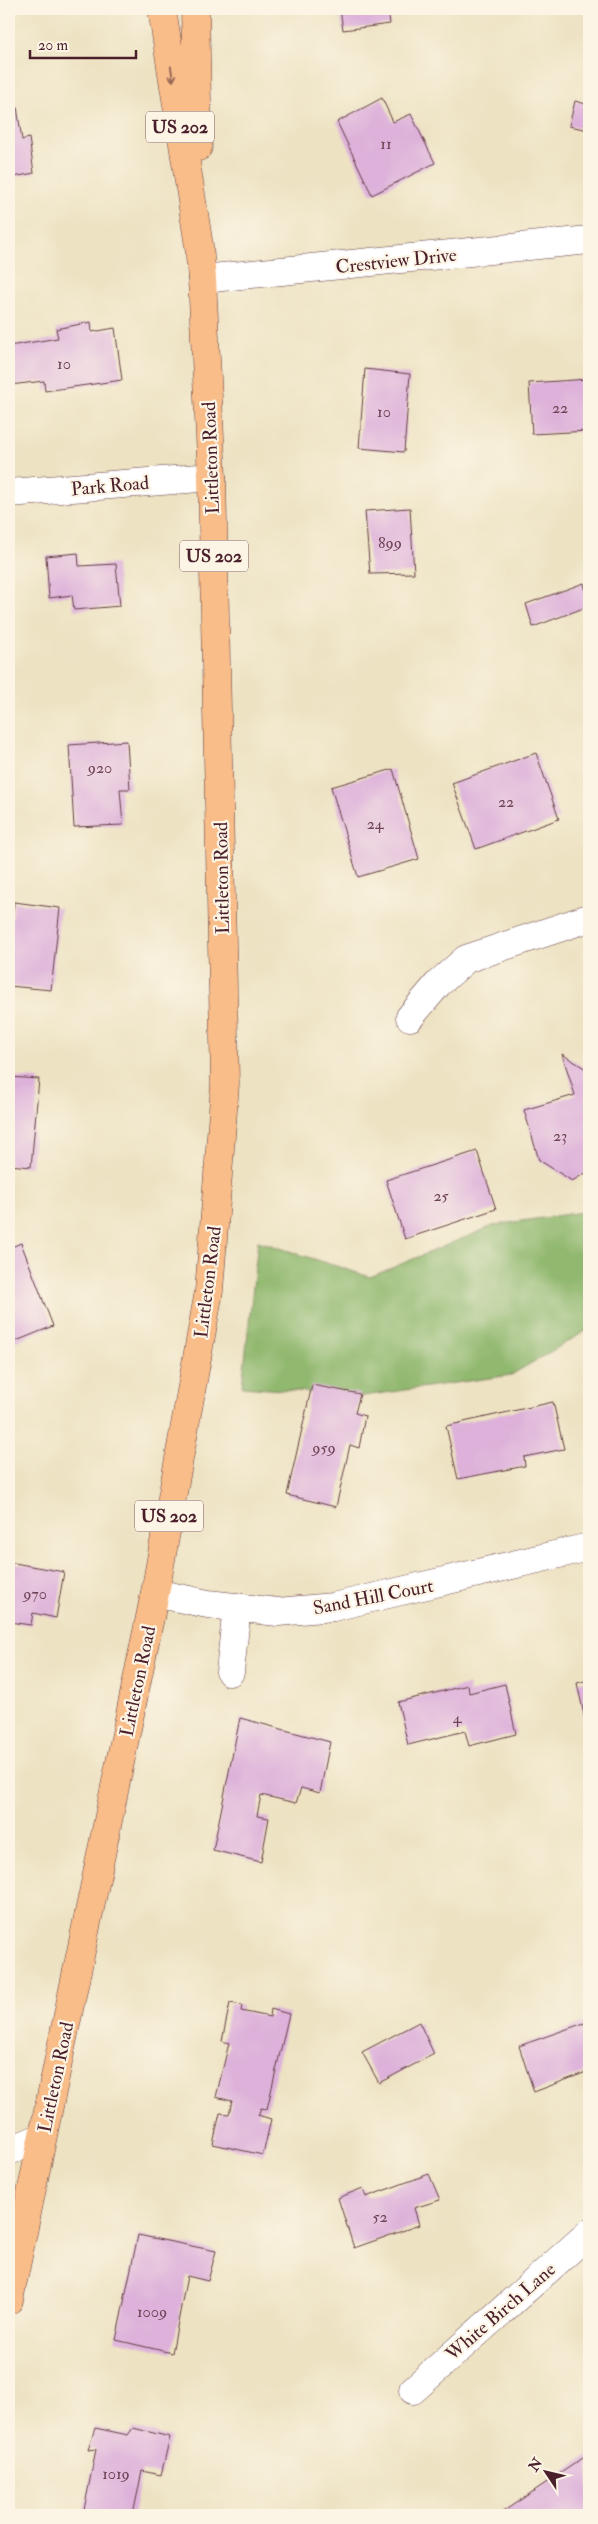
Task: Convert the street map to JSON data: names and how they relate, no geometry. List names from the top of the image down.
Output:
{
  "streets": {
    "main road": ["US 202", "Littleton Road"],
    "street": [
      "Crestview Drive",
      "Park Road",
      "Sand Hill Court",
      "White Birch Lane"
    ]
  },
  "crossings": [
    ["Crestview Drive", "Littleton Road"],
    ["Littleton Road", "Park Road"],
    ["Littleton Road", "Sand Hill Court"]
  ],
  "house_numbers": [
    "11",
    "10",
    "22",
    "10",
    "899",
    "920",
    "22",
    "24",
    "23",
    "25",
    "959",
    "970",
    "4",
    "52",
    "1009",
    "1019"
  ],
  "scale_bar": "20 m",
  "north": "top left"
}
